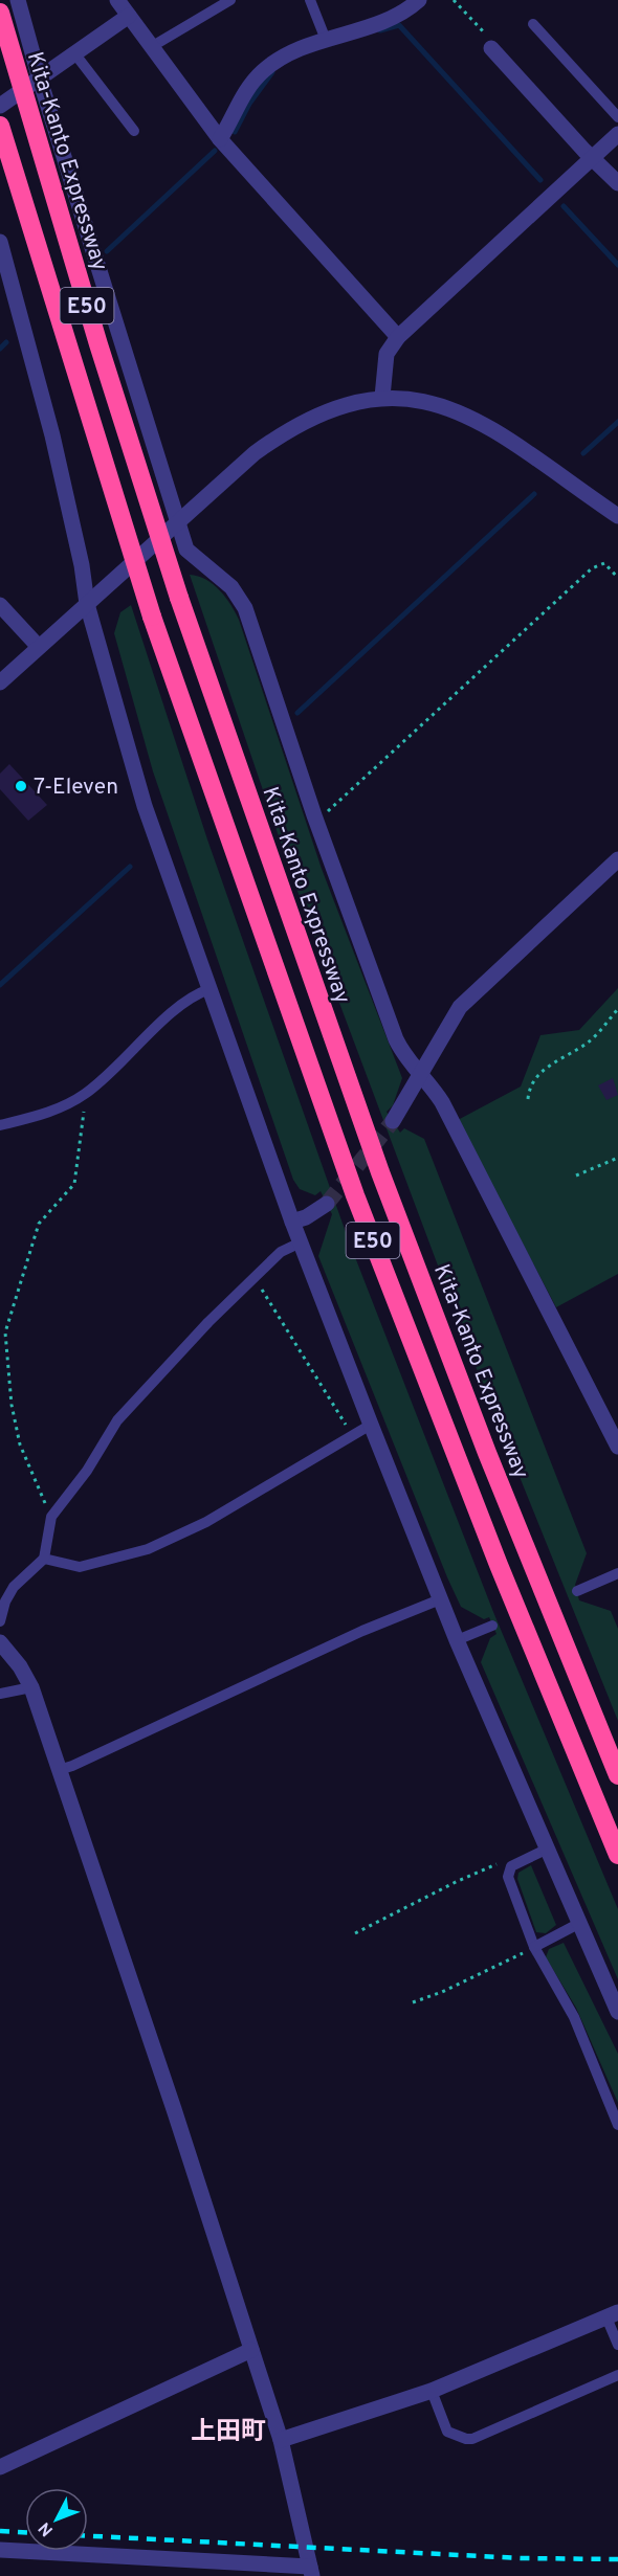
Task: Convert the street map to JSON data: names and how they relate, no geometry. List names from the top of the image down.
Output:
{
  "streets": {
    "highway": ["Kita-Kanto Expressway", "E50"]
  },
  "districts": ["上田町"],
  "places": ["7-Eleven"],
  "north": "bottom left"
}
